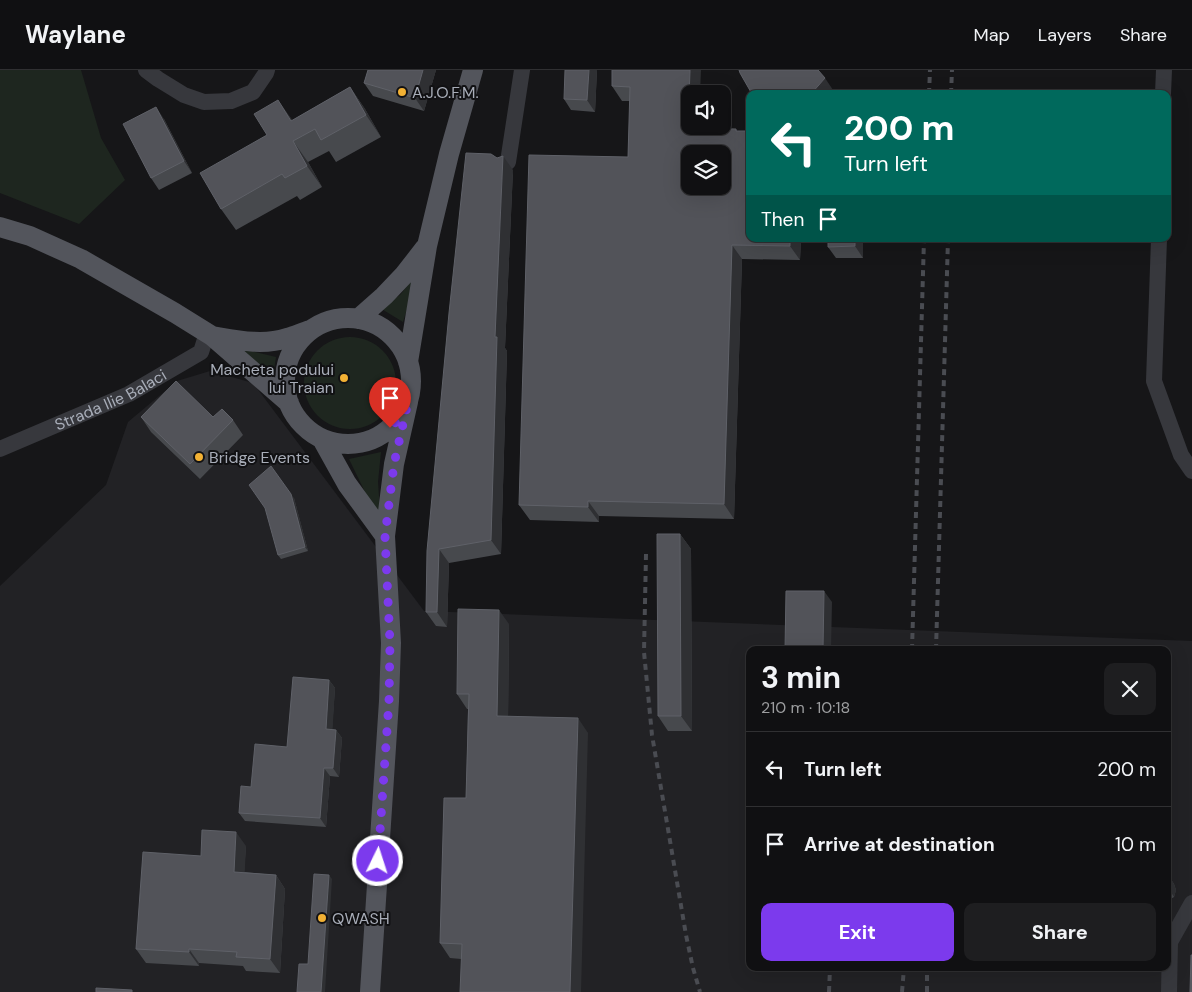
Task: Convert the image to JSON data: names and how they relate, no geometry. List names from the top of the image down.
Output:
{
  "streets": {
    "street": ["Strada Ilie Balaci"]
  },
  "places": [
    "A.J.O.F.M.",
    "Macheta podului lui Traian",
    "Bridge Events",
    "QWASH"
  ],
  "page": {
    "header": "Waylane",
    "nav": ["Map", "Layers", "Share"],
    "turn": ["200 m", "Turn left"],
    "then": "Then",
    "heading": ["3 min", "210 m · 10:18"],
    "list": [
      {
        "name": "Turn left",
        "value": "200 m"
      },
      {
        "name": "Arrive at destination",
        "value": "10 m"
      }
    ],
    "buttons": ["Exit", "Share"]
  }
}
